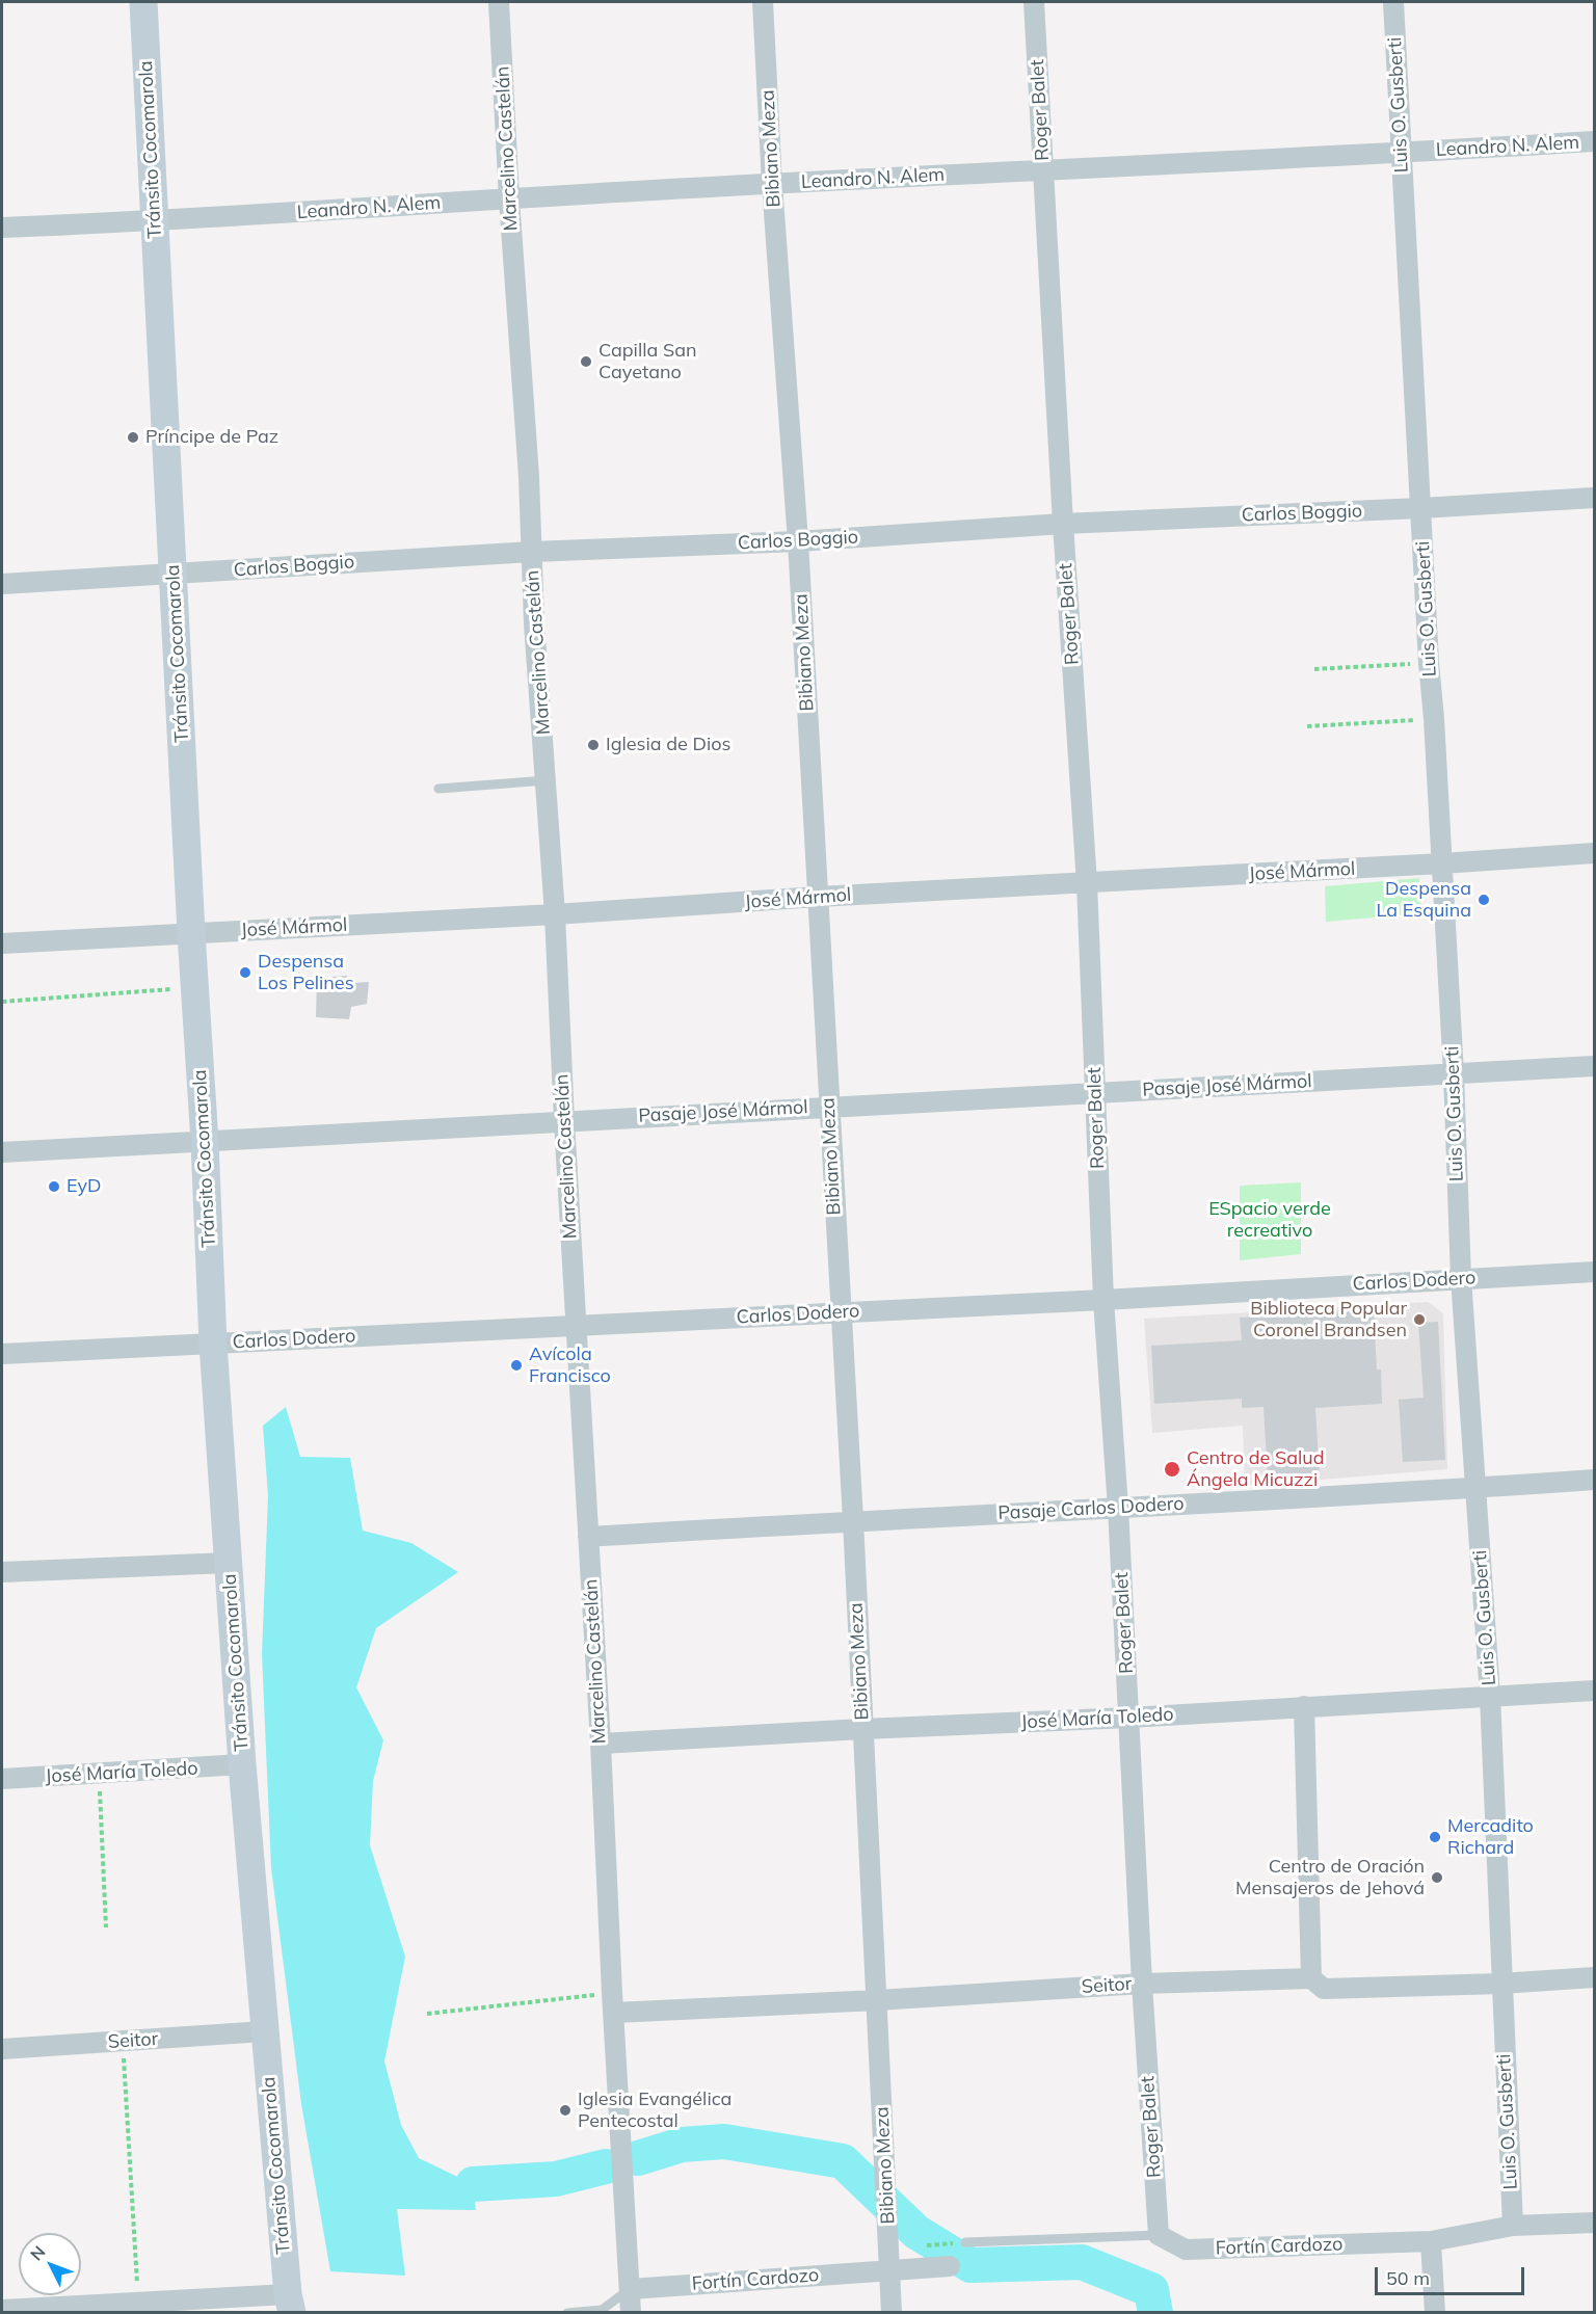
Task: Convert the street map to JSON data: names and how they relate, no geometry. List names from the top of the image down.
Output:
{
  "streets": {
    "street": [
      "Luis O. Gusberti",
      "Roger Balet",
      "Leandro N. Alem",
      "Marcelino Castelán",
      "Bibiano Meza",
      "Tránsito Cocomarola",
      "Carlos Boggio",
      "José Mármol",
      "Pasaje José Mármol",
      "Carlos Dodero",
      "Pasaje Carlos Dodero",
      "José María Toledo",
      "Seitor",
      "Fortín Cardozo"
    ]
  },
  "crossings": [
    ["Luis O. Gusberti", "Leandro N. Alem"],
    ["Luis O. Gusberti", "Carlos Boggio"],
    ["Luis O. Gusberti", "José Mármol"],
    ["Luis O. Gusberti", "Pasaje José Mármol"],
    ["Luis O. Gusberti", "Carlos Dodero"],
    ["Luis O. Gusberti", "Pasaje Carlos Dodero"],
    ["Luis O. Gusberti", "José María Toledo"],
    ["Luis O. Gusberti", "Seitor"],
    ["Luis O. Gusberti", "Fortín Cardozo"],
    ["Roger Balet", "Leandro N. Alem"],
    ["Roger Balet", "Carlos Boggio"],
    ["Roger Balet", "José Mármol"],
    ["Roger Balet", "Pasaje José Mármol"],
    ["Roger Balet", "Carlos Dodero"],
    ["Roger Balet", "Pasaje Carlos Dodero"],
    ["Roger Balet", "José María Toledo"],
    ["Roger Balet", "Seitor"],
    ["Roger Balet", "Fortín Cardozo"],
    ["Leandro N. Alem", "Marcelino Castelán"],
    ["Leandro N. Alem", "Bibiano Meza"],
    ["Leandro N. Alem", "Tránsito Cocomarola"],
    ["Marcelino Castelán", "Carlos Boggio"],
    ["Marcelino Castelán", "José Mármol"],
    ["Marcelino Castelán", "Pasaje José Mármol"],
    ["Marcelino Castelán", "Carlos Dodero"],
    ["Marcelino Castelán", "Pasaje Carlos Dodero"],
    ["Marcelino Castelán", "José María Toledo"],
    ["Marcelino Castelán", "Seitor"],
    ["Marcelino Castelán", "Fortín Cardozo"],
    ["Bibiano Meza", "Carlos Boggio"],
    ["Bibiano Meza", "José Mármol"],
    ["Bibiano Meza", "Pasaje José Mármol"],
    ["Bibiano Meza", "Carlos Dodero"],
    ["Bibiano Meza", "Pasaje Carlos Dodero"],
    ["Bibiano Meza", "José María Toledo"],
    ["Bibiano Meza", "Seitor"],
    ["Bibiano Meza", "Fortín Cardozo"],
    ["Tránsito Cocomarola", "Carlos Boggio"],
    ["Tránsito Cocomarola", "José Mármol"],
    ["Tránsito Cocomarola", "Pasaje José Mármol"],
    ["Tránsito Cocomarola", "Carlos Dodero"],
    ["Tránsito Cocomarola", "José María Toledo"],
    ["Tránsito Cocomarola", "Seitor"]
  ],
  "parks": ["ESpacio verde recreativo"],
  "places": [
    "Capilla San Cayetano",
    "Príncipe de Paz",
    "Iglesia de Dios",
    "Despensa La Esquina",
    "Despensa Los Pelines",
    "EyD",
    "Biblioteca Popular Coronel Brandsen",
    "Avícola Francisco",
    "Centro de Salud Ángela Micuzzi",
    "Mercadito Richard",
    "Centro de Oración Mensajeros de Jehová",
    "Iglesia Evangélica Pentecostal"
  ],
  "scale_bar": "50 m",
  "north": "top left"
}
